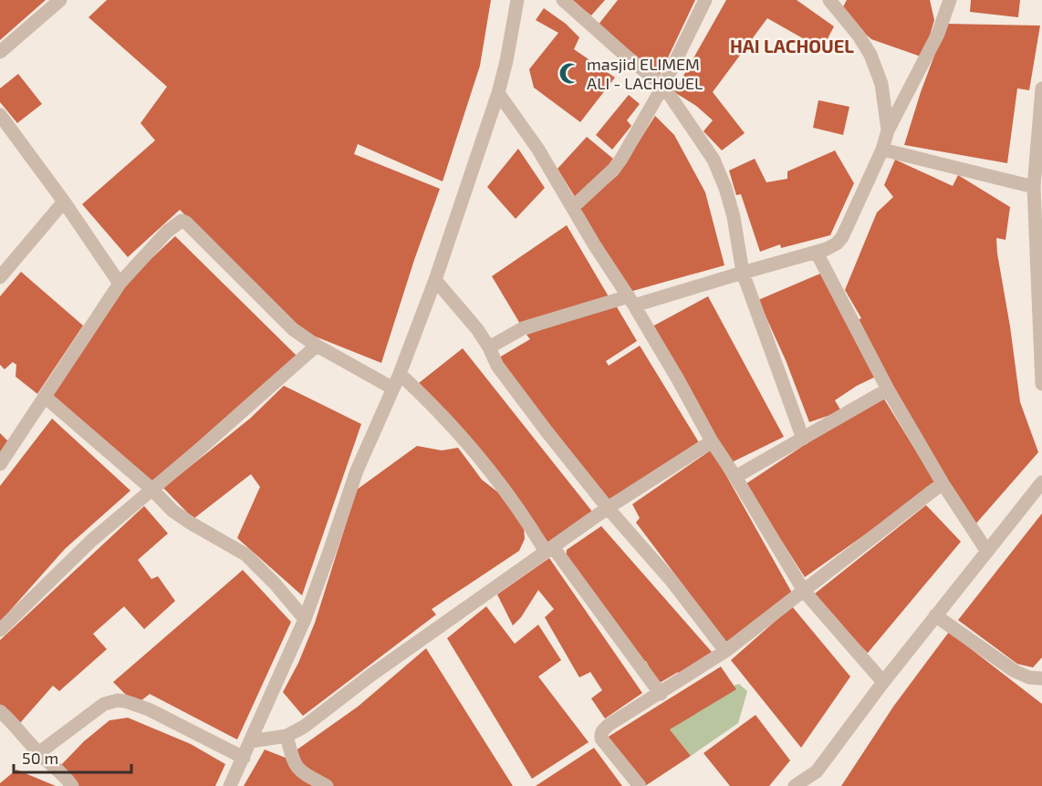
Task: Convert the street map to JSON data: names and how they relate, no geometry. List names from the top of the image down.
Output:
{
  "districts": ["HAI LACHOUEL"],
  "places": {
    "mosque": ["masjid ELIMEM ALI - LACHOUEL"]
  },
  "scale_bar": "50 m"
}
